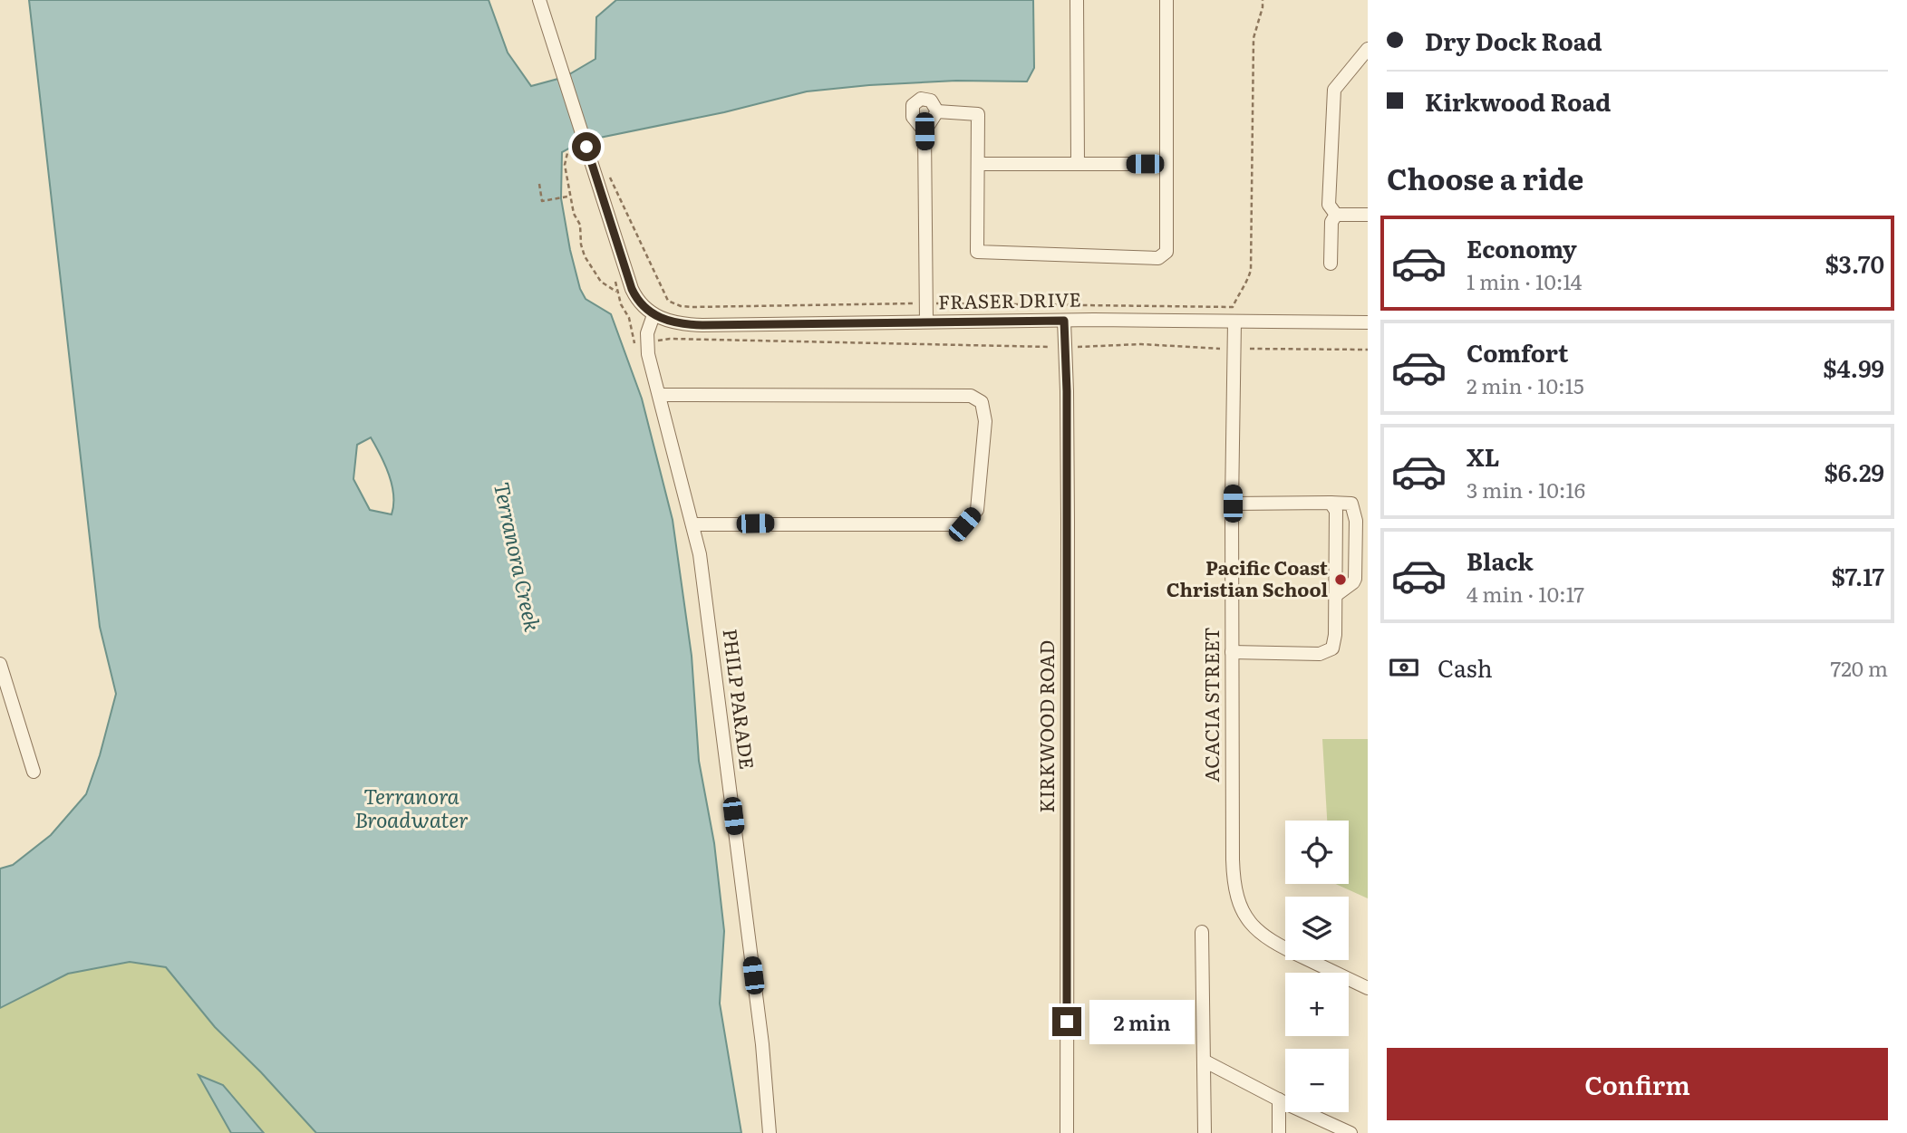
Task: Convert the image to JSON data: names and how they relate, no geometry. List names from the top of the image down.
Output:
{
  "streets": {
    "street": [
      "FRASER DRIVE",
      "PHILP PARADE",
      "ACACIA STREET",
      "KIRKWOOD ROAD"
    ]
  },
  "crossings": [
    ["FRASER DRIVE", "PHILP PARADE"],
    ["FRASER DRIVE", "ACACIA STREET"],
    ["FRASER DRIVE", "KIRKWOOD ROAD"]
  ],
  "water": ["Terranora Creek", "Terranora Broadwater"],
  "places": ["Pacific Coast Christian School"],
  "page": {
    "banner": ["Dry Dock Road", "Kirkwood Road"],
    "heading": "Choose a ride",
    "list": [
      {
        "name": "Economy",
        "note": "1 min · 10:14",
        "value": "$3.70"
      },
      {
        "name": "Comfort",
        "note": "2 min · 10:15",
        "value": "$4.99"
      },
      {
        "name": "XL",
        "note": "3 min · 10:16",
        "value": "$6.29"
      },
      {
        "name": "Black",
        "note": "4 min · 10:17",
        "value": "$7.17"
      }
    ],
    "pay": ["Cash", "720 m"],
    "map_buttons": ["+", "−"],
    "bubble": "2 min",
    "buttons": "Confirm"
  }
}
